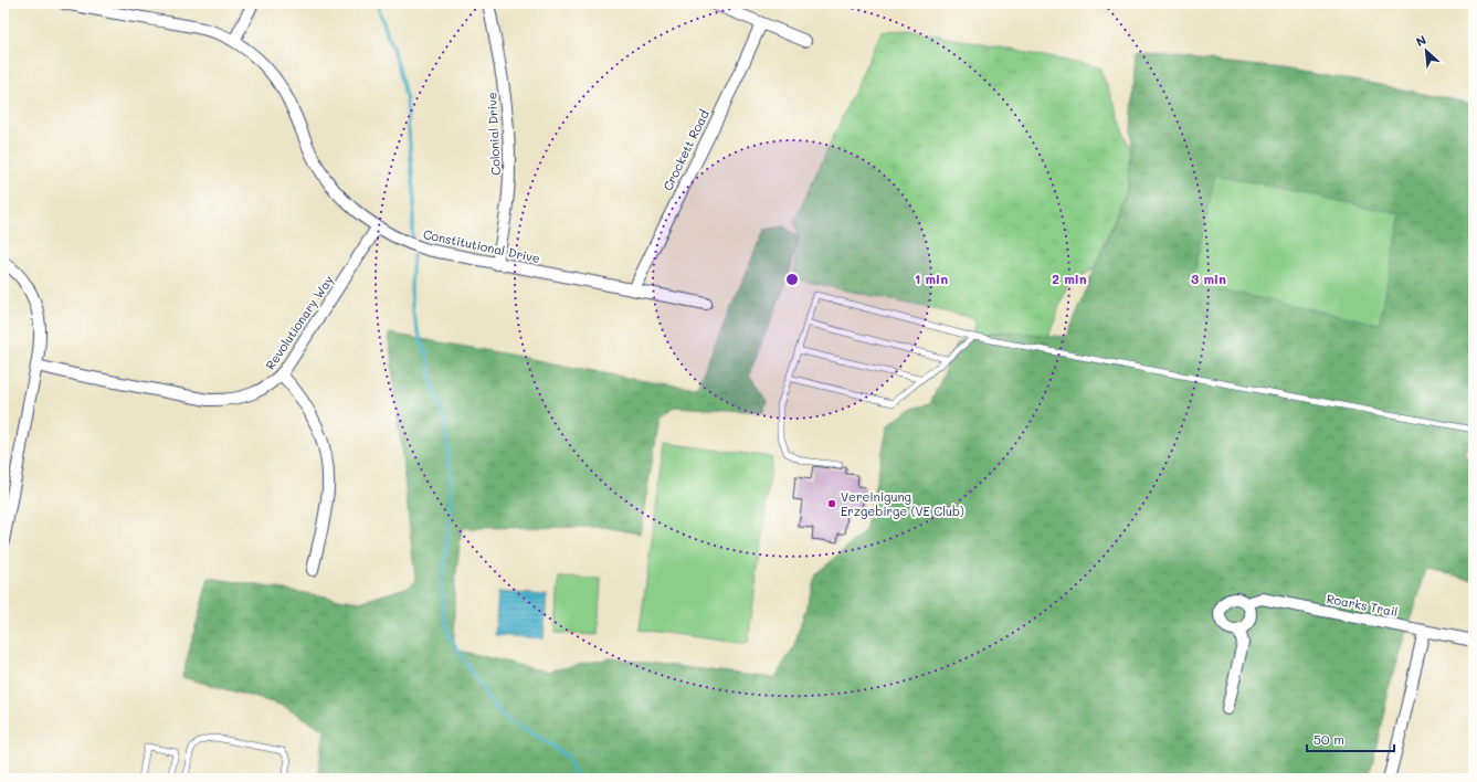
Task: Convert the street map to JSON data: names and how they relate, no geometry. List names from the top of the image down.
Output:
{
  "streets": {
    "street": [
      "Colonial Drive",
      "Crockett Road",
      "Constitutional Drive",
      "Revolutionary Way",
      "Roarks Trail"
    ]
  },
  "crossings": [
    ["Colonial Drive", "Constitutional Drive"],
    ["Crockett Road", "Constitutional Drive"],
    ["Constitutional Drive", "Revolutionary Way"]
  ],
  "places": ["Vereinigung Erzgebirge (VE Club)"],
  "scale_bar": "50 m",
  "north": "top left",
  "rings": ["1 min", "2 min", "3 min"]
}
